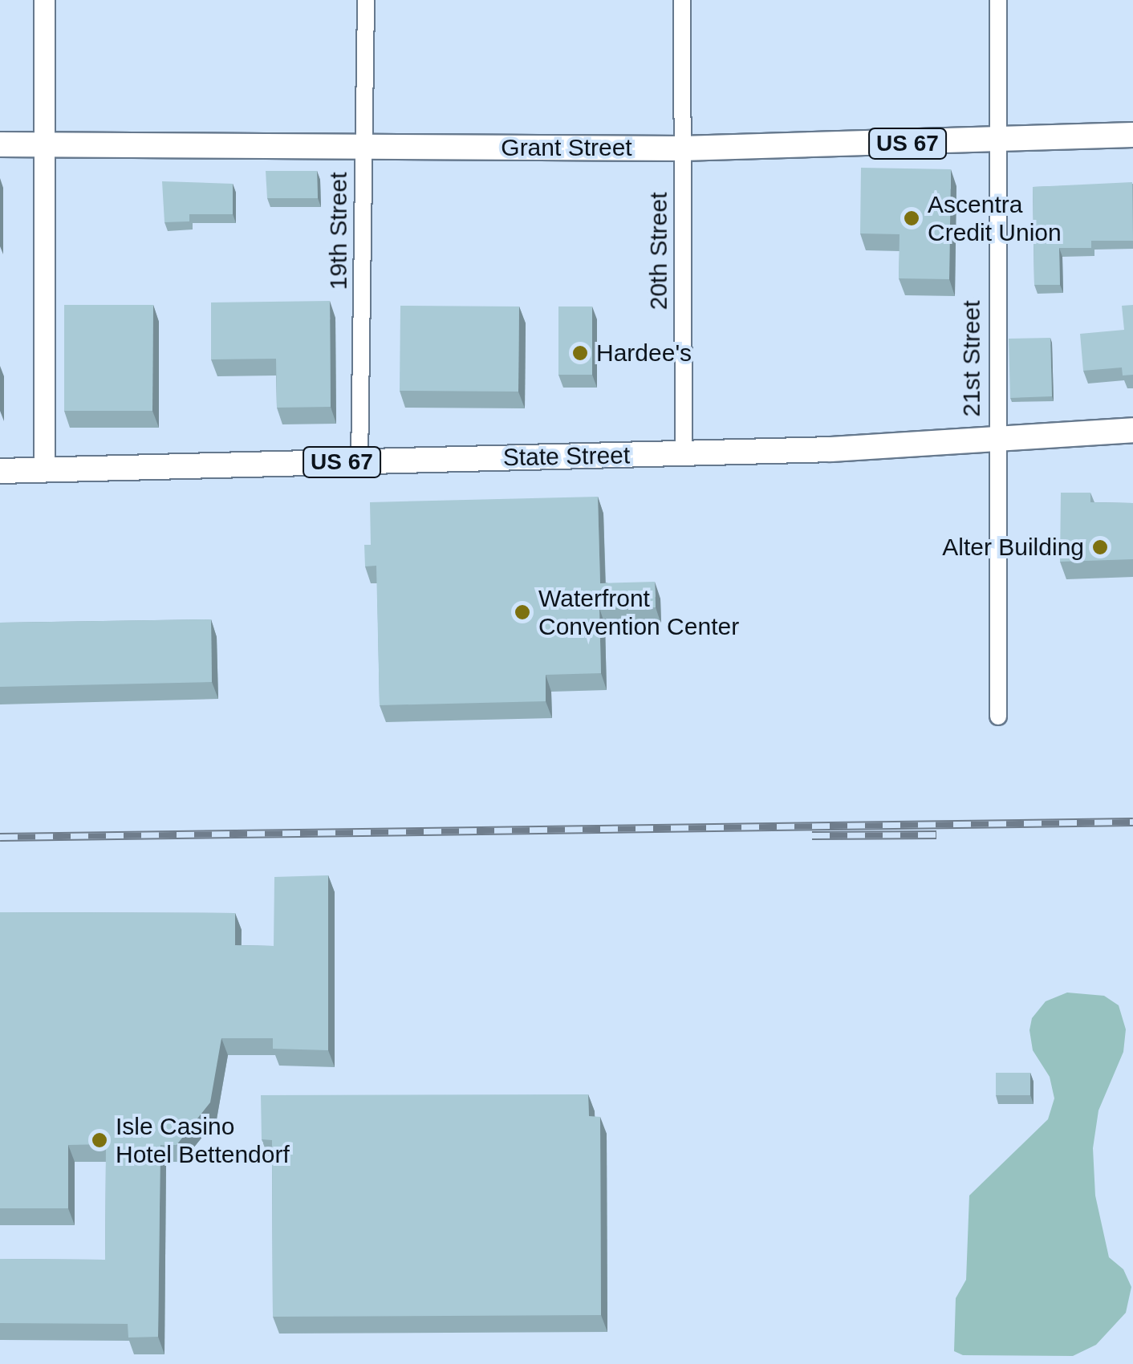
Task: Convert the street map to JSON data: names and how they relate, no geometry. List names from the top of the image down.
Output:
{
  "streets": {
    "main road": ["US 67", "Grant Street", "State Street"],
    "street": ["19th Street", "20th Street", "21st Street"]
  },
  "crossings": [
    ["Grant Street", "19th Street"],
    ["Grant Street", "20th Street"],
    ["Grant Street", "21st Street"],
    ["19th Street", "State Street"],
    ["20th Street", "State Street"],
    ["21st Street", "State Street"]
  ],
  "places": [
    "Ascentra Credit Union",
    "Hardee's",
    "Alter Building",
    "Waterfront Convention Center",
    "Isle Casino Hotel Bettendorf"
  ]
}
